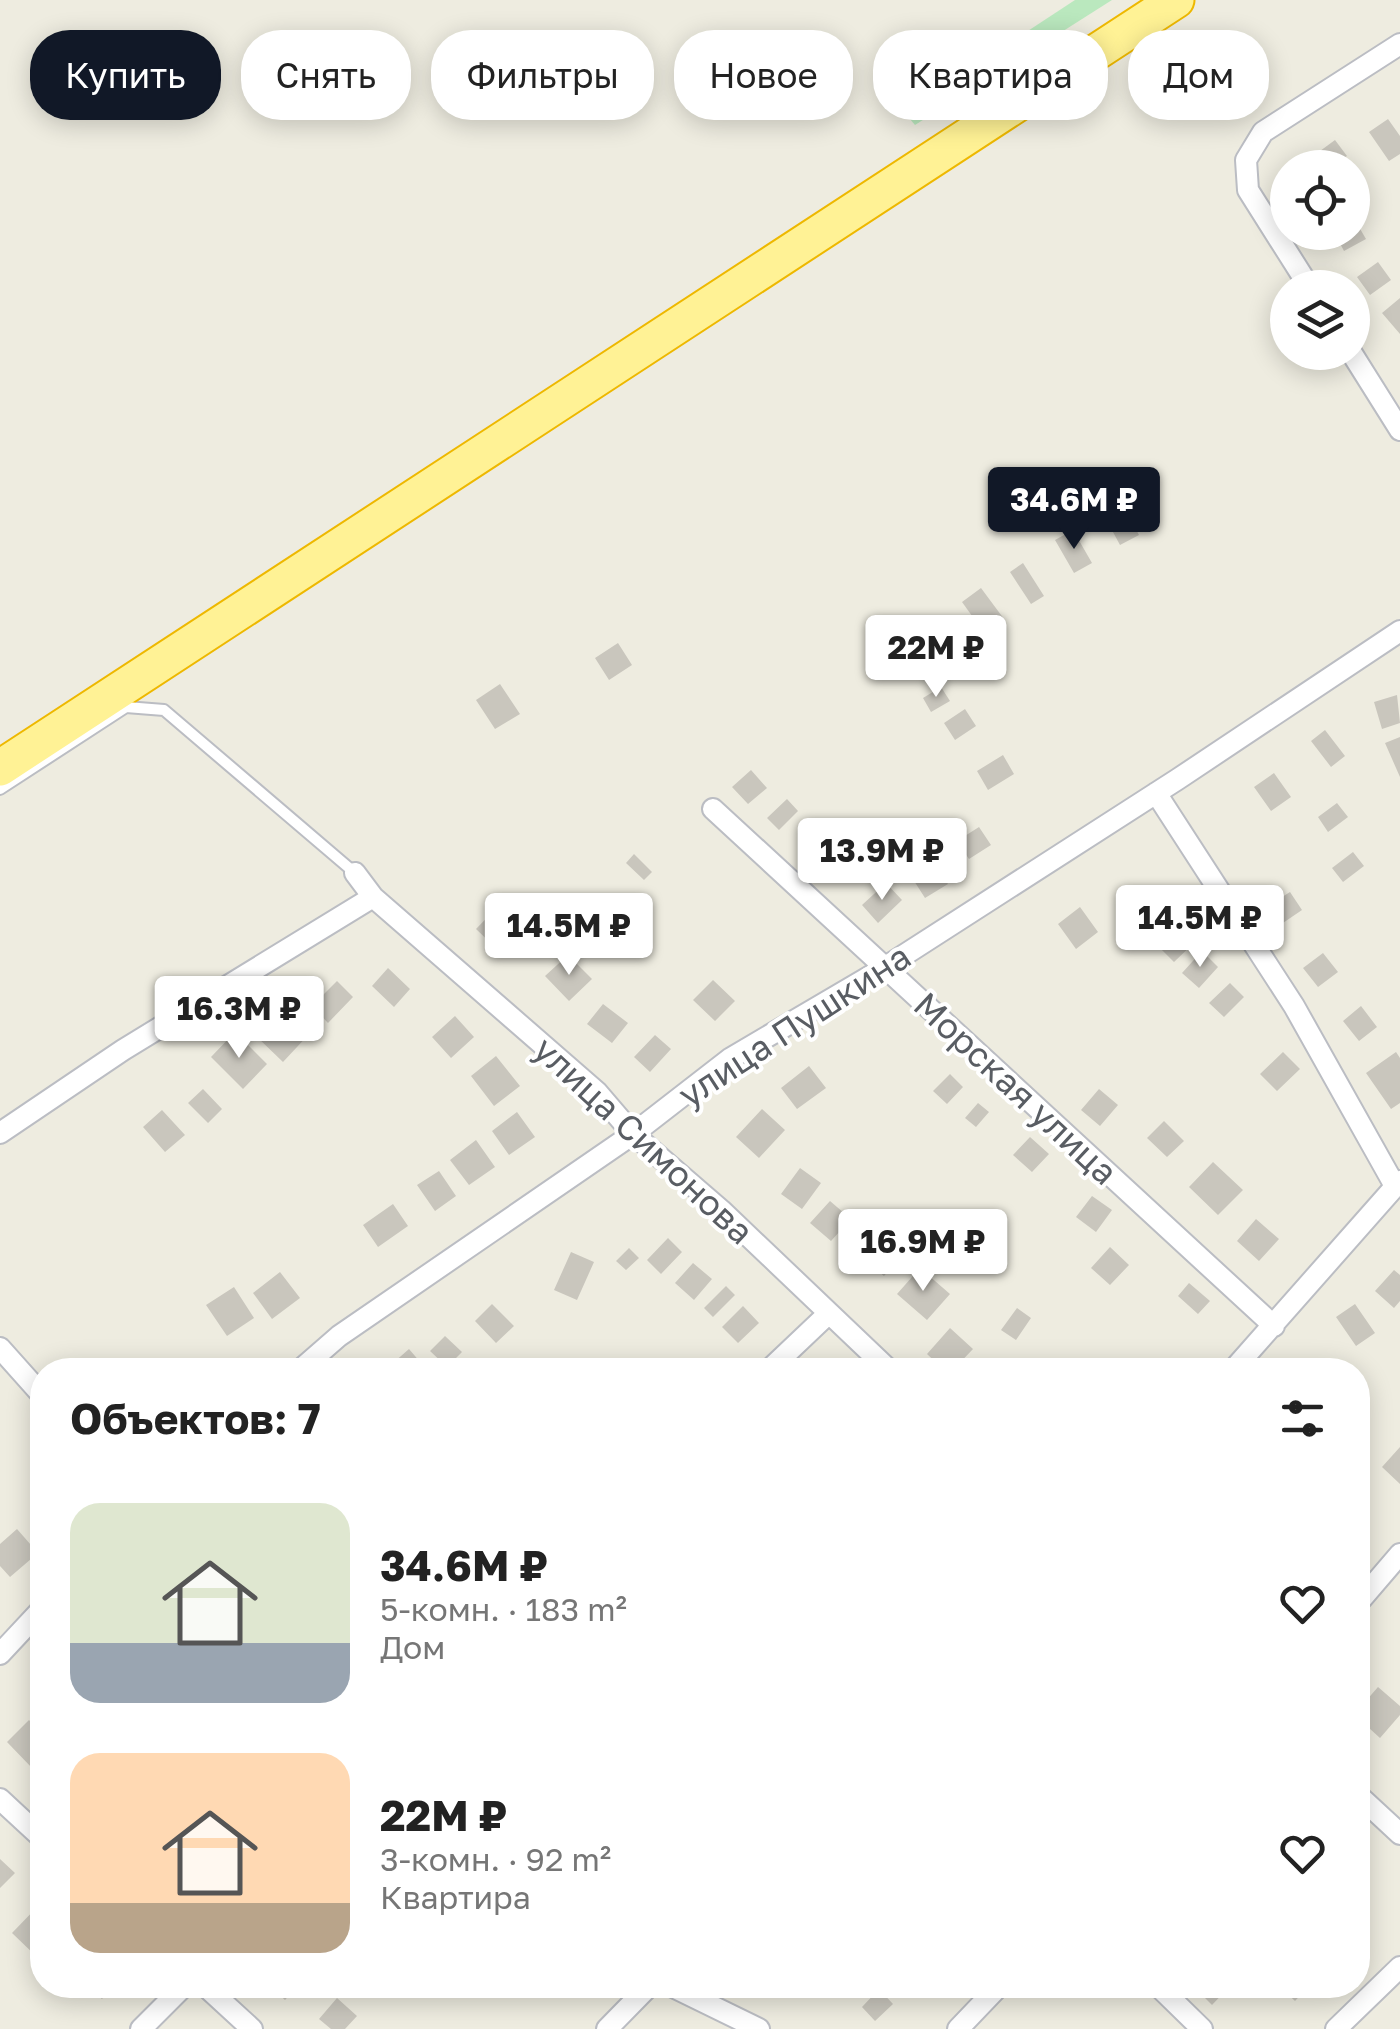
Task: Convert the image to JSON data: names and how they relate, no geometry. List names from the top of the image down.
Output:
{
  "streets": {
    "street": ["улица Пушкина", "Морская улица", "улица Симонова"]
  },
  "crossings": [
    ["улица Пушкина", "Морская улица"],
    ["улица Пушкина", "улица Симонова"]
  ],
  "page": {
    "chip": [
      "Купить",
      "Снять",
      "Фильтры",
      "Новое",
      "Квартира",
      "Дом"
    ],
    "price": [
      "34.6M ₽",
      "22M ₽",
      "13.9M ₽",
      "14.5M ₽",
      "14.5M ₽",
      "16.3M ₽",
      "16.9M ₽"
    ],
    "heading": "Объектов: 7",
    "list": [
      {
        "name": "34.6M ₽",
        "note": "5-комн. · 183 m² · Дом"
      },
      {
        "name": "22M ₽",
        "note": "3-комн. · 92 m² · Квартира"
      }
    ]
  }
}
